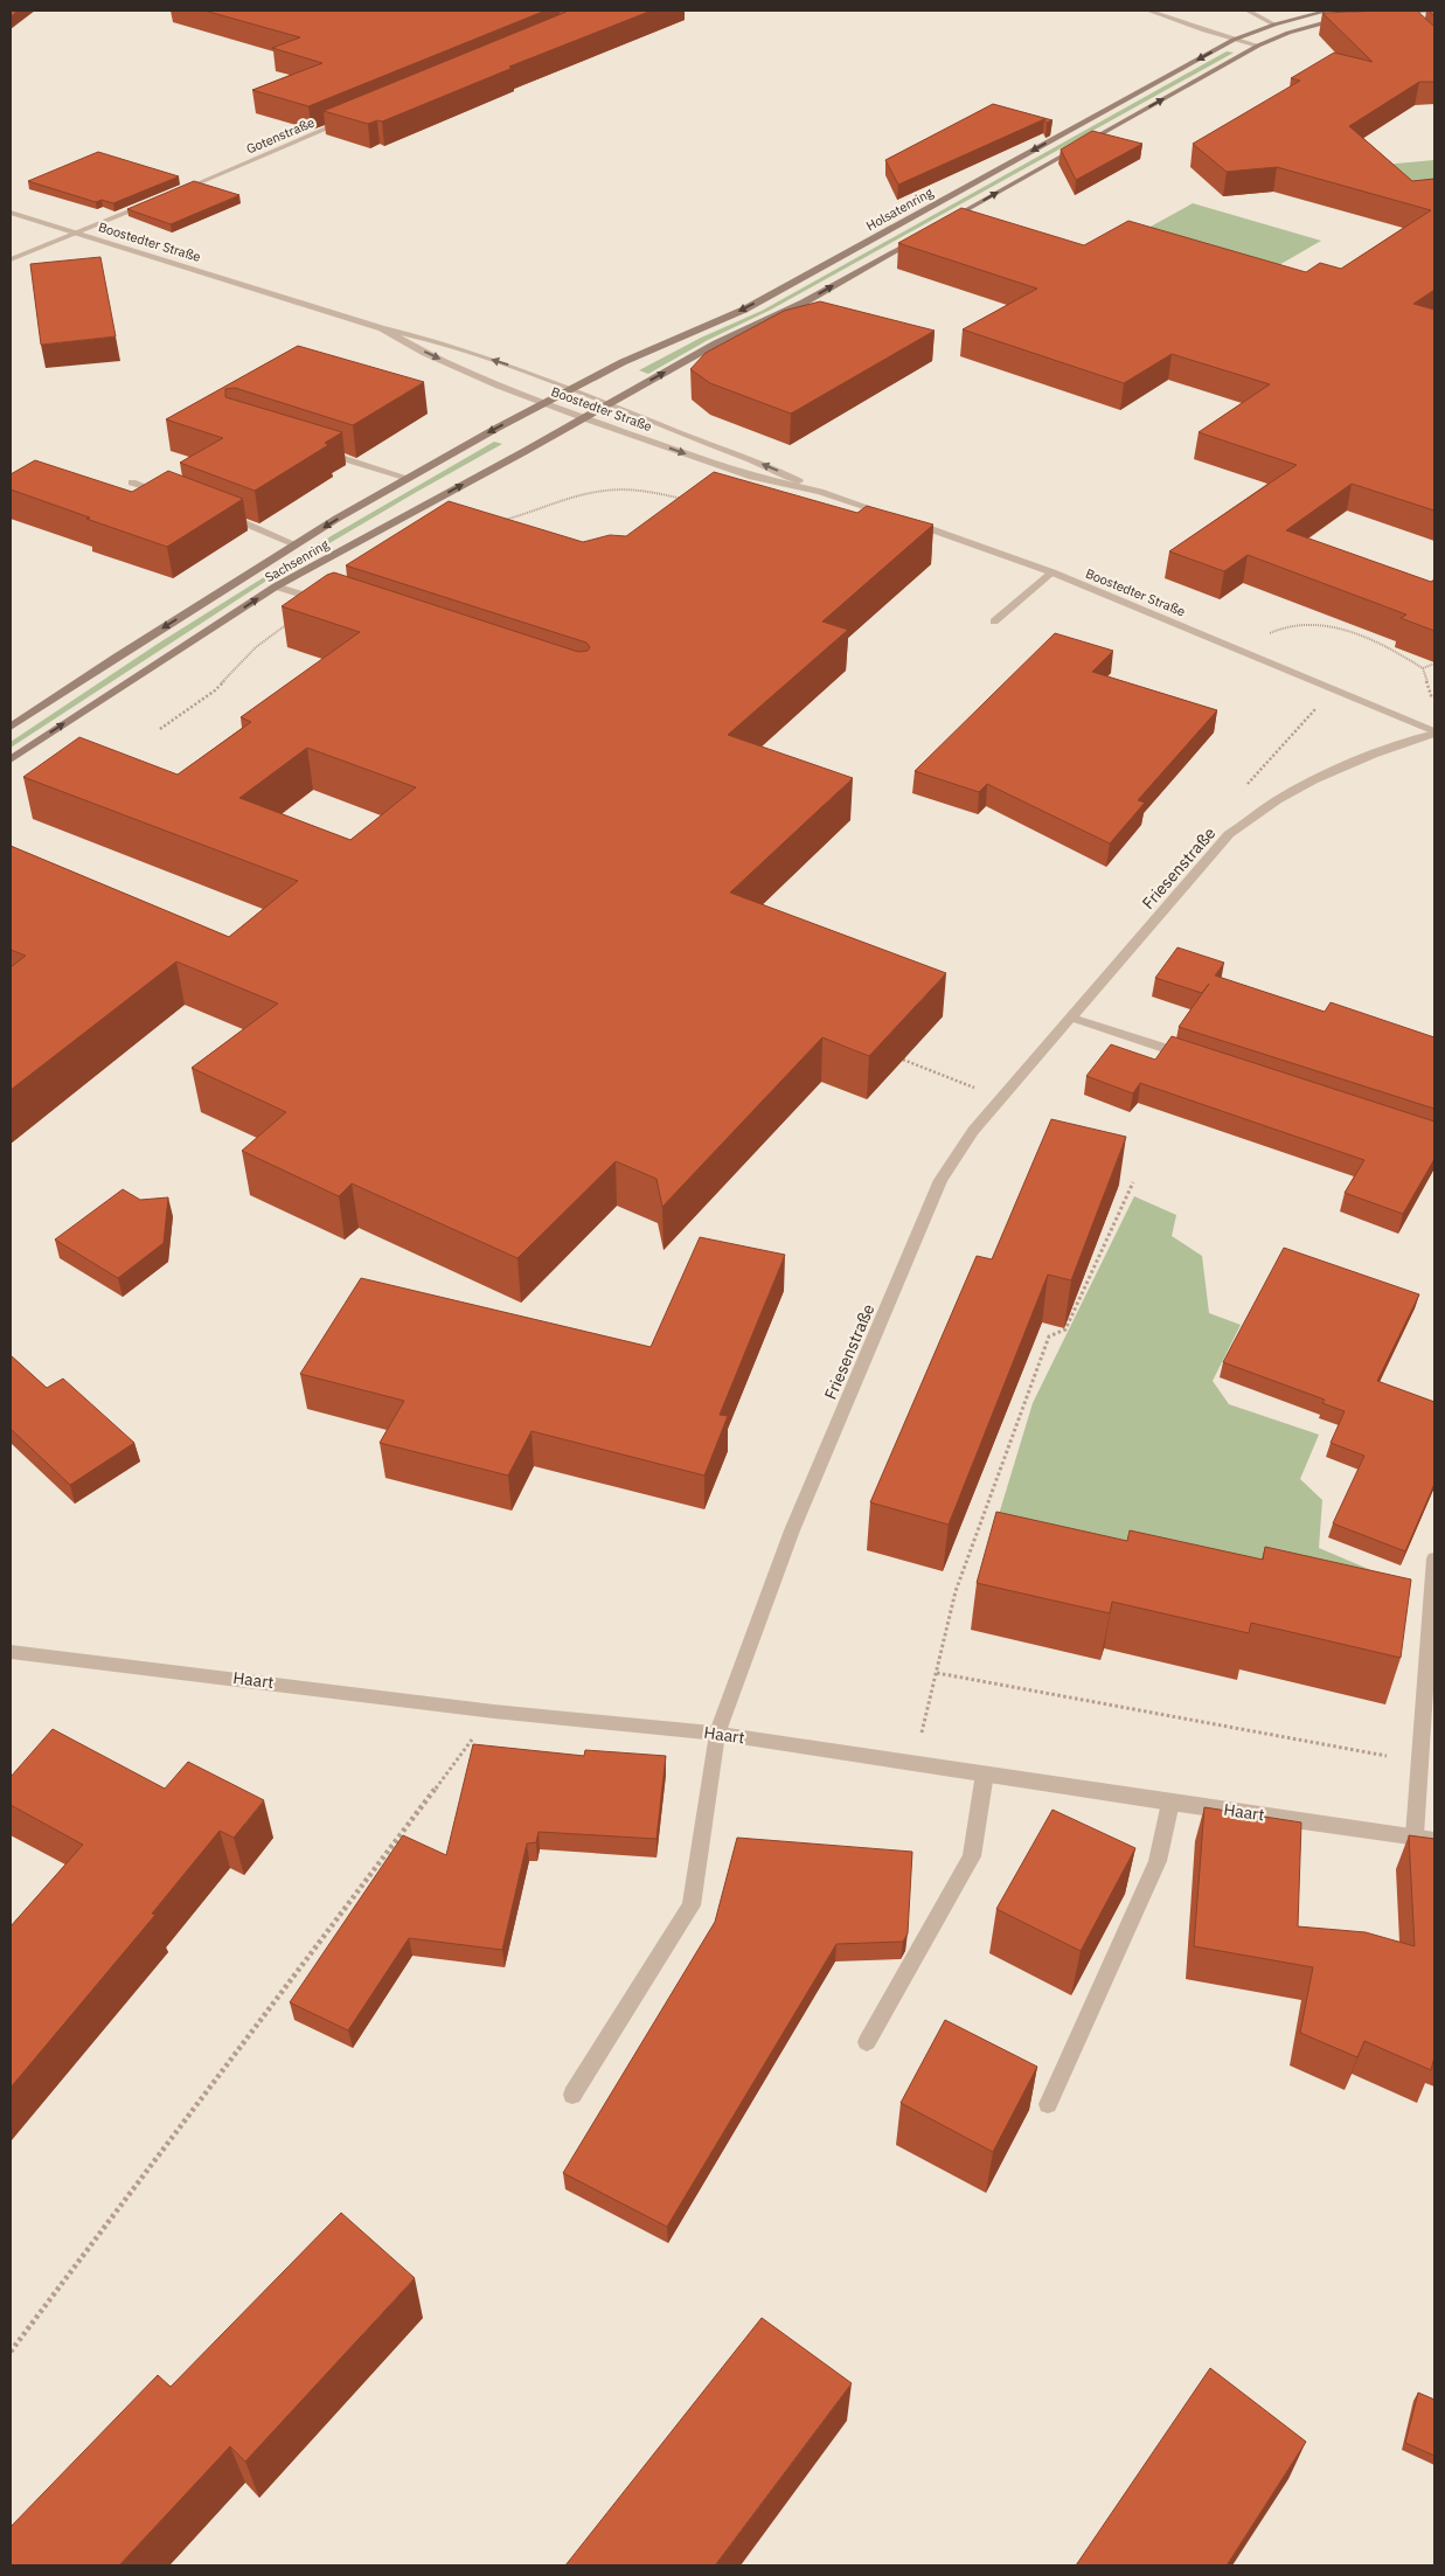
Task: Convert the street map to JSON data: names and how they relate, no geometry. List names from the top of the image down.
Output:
{
  "streets": {
    "main road": ["Holsatenring", "Sachsenring"],
    "street": [
      "Gotenstraße",
      "Boostedter Straße",
      "Friesenstraße",
      "Haart"
    ]
  },
  "crossings": [
    ["Holsatenring", "Boostedter Straße"],
    ["Holsatenring", "Sachsenring"],
    ["Boostedter Straße", "Sachsenring"],
    ["Boostedter Straße", "Friesenstraße"],
    ["Friesenstraße", "Haart"]
  ]
}
